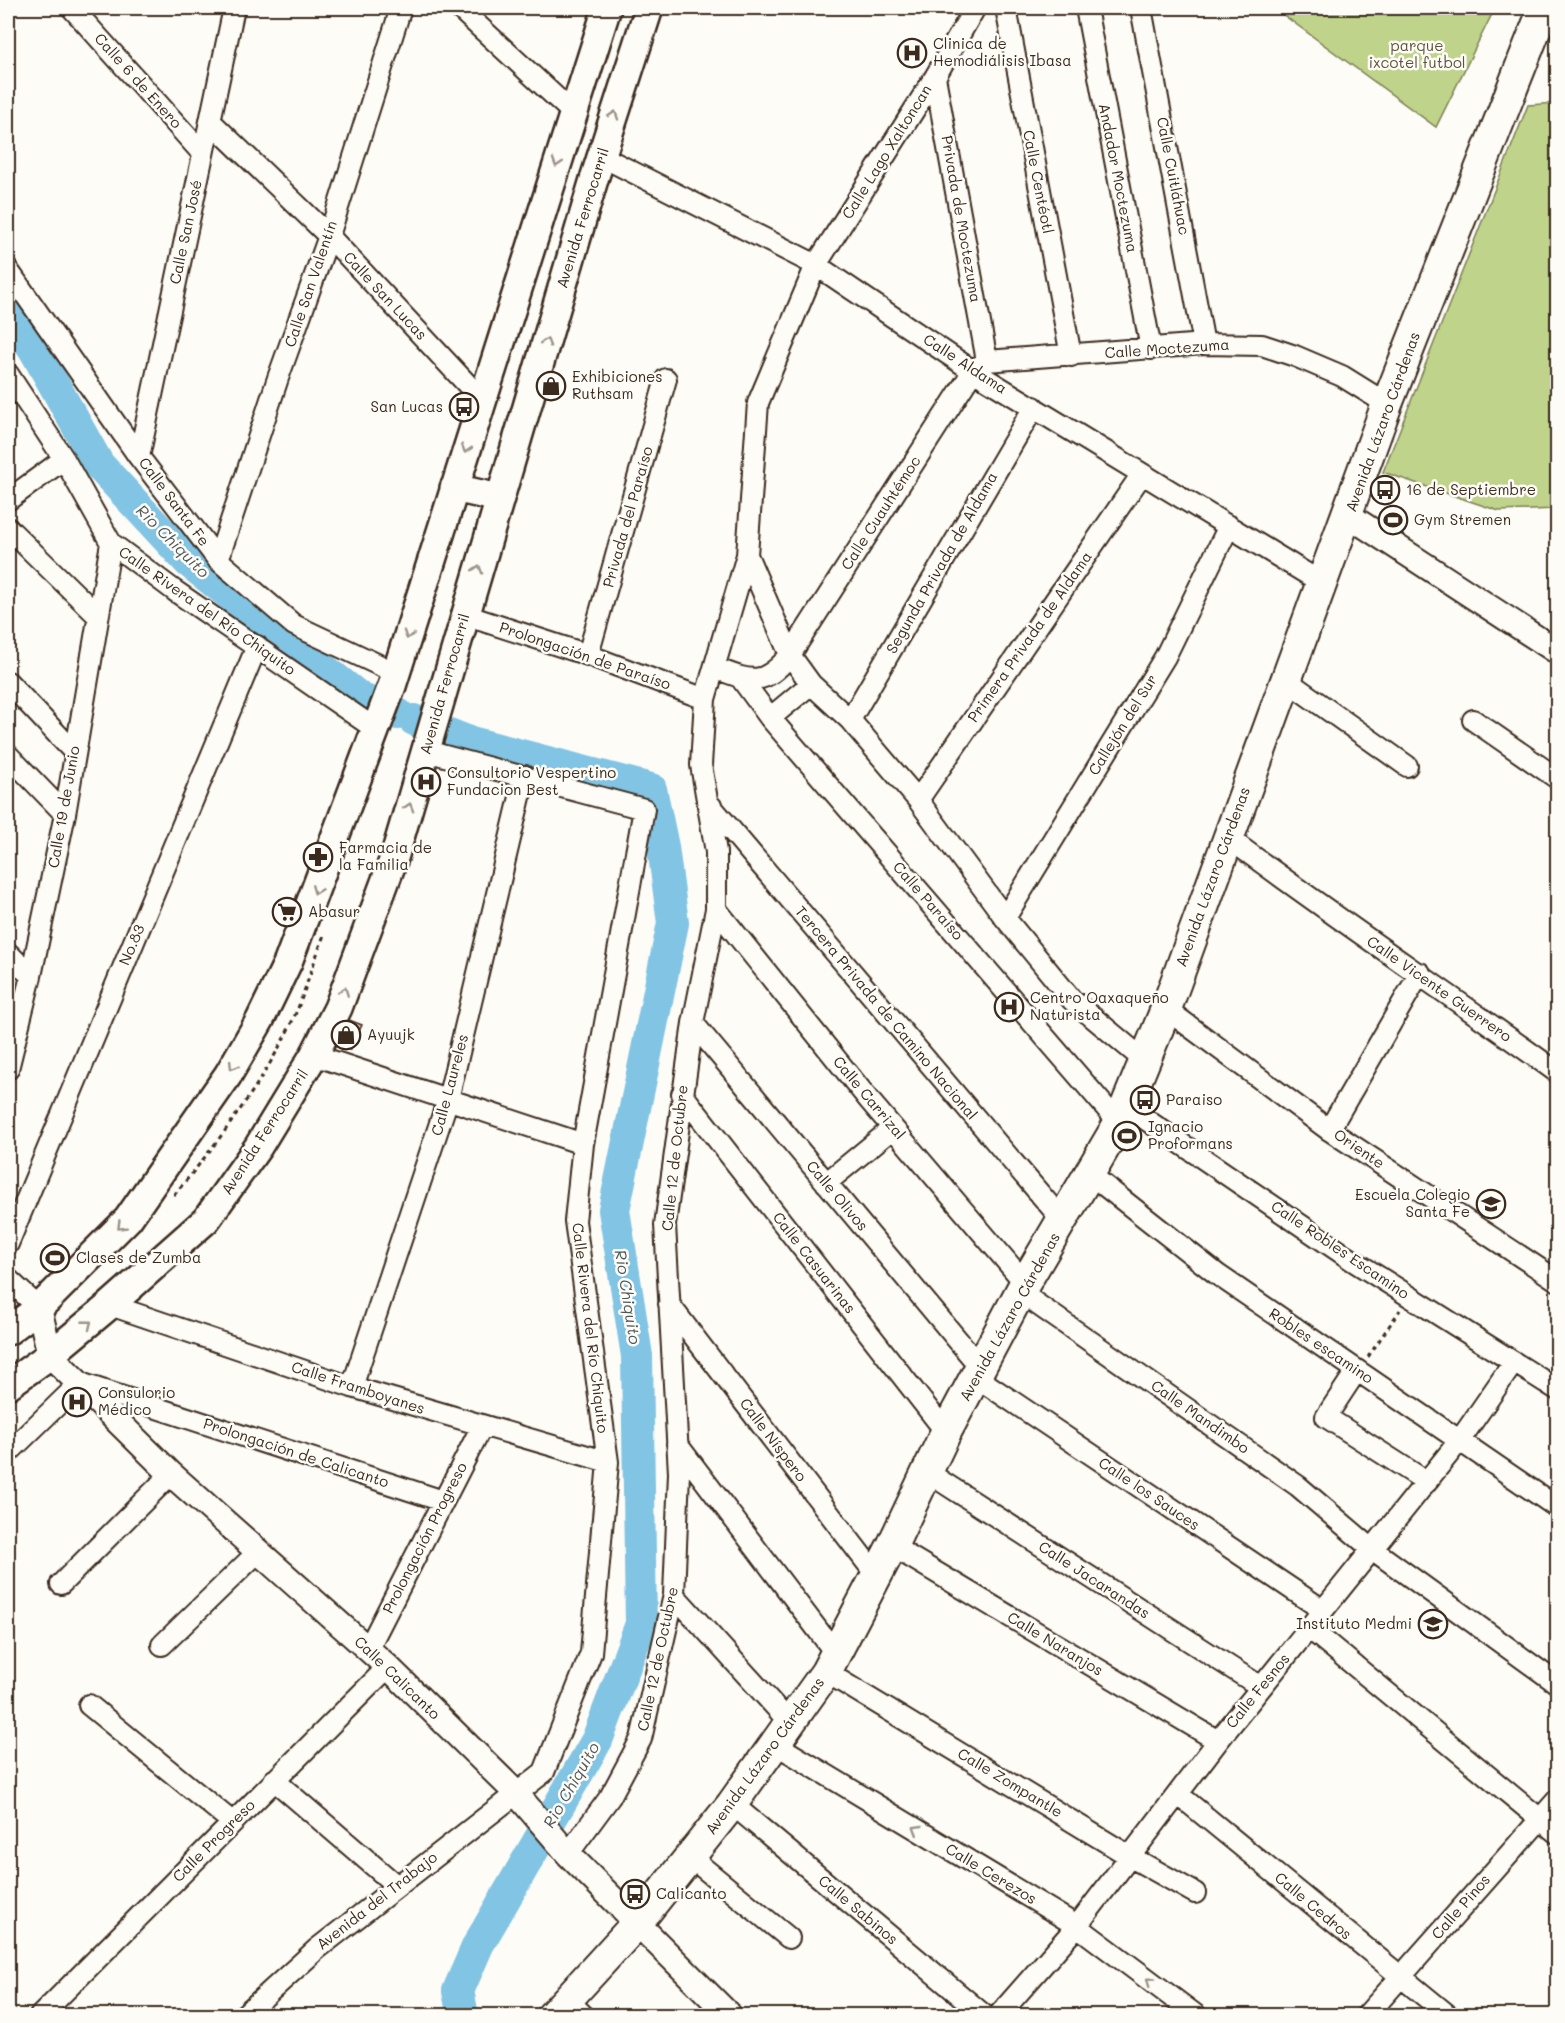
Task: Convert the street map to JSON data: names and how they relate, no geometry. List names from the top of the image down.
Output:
{
  "streets": {
    "main road": ["Avenida Ferrocarril", "Avenida Lázaro Cárdenas"],
    "street": [
      "Calle 6 de Enero",
      "Calle Lago Xaltoncan",
      "Calle Cuitláhuac",
      "Andador Moctezuma",
      "Calle Centéotl",
      "Privada de Moctezuma",
      "Calle San José",
      "Calle San Valentín",
      "Calle San Lucas",
      "Calle Moctezuma",
      "Calle Aldama",
      "Calle Santa Fe",
      "Calle Cuauhtémoc",
      "Privada del Paraíso",
      "Segunda Privada de Aldama",
      "Calle Rivera del Río Chiquito",
      "Primera Privada de Aldama",
      "Prolongación de Paraíso",
      "Callejón del Sur",
      "Calle 19 de Junio",
      "Calle Paraíso",
      "No.83",
      "Calle Vicente Guerrero",
      "Tercera Privada de Camino Nacional",
      "Calle Laureles",
      "Calle Carrizal",
      "Oriente",
      "Calle 12 de Octubre",
      "Calle Olivos",
      "Calle Robles Escamino",
      "Calle Casuarinas",
      "Robles escamino",
      "Calle Framboyanes",
      "Calle Mandimbo",
      "Calle Níspero",
      "Prolongación de Calicanto",
      "Calle los Sauces",
      "Prolongación Progreso",
      "Calle Jacarandas",
      "Calle Naranjos",
      "Calle Calicanto",
      "Calle Fesnos",
      "Calle Zompantle",
      "Calle Progreso",
      "Calle Cerezos",
      "Avenida del Trabajo",
      "Calle Cedros",
      "Calle Pinos",
      "Calle Sabinos"
    ]
  },
  "crossings": [
    ["Calle 6 de Enero", "Calle San José"],
    ["Calle Lago Xaltoncan", "Privada de Moctezuma"],
    ["Calle Lago Xaltoncan", "Calle Aldama"],
    ["Calle Lago Xaltoncan", "Calle 12 de Octubre"],
    ["Calle Cuitláhuac", "Calle Moctezuma"],
    ["Andador Moctezuma", "Calle Moctezuma"],
    ["Calle Centéotl", "Calle Moctezuma"],
    ["Avenida Ferrocarril", "Calle Aldama"],
    ["Avenida Ferrocarril", "Prolongación de Paraíso"],
    ["Avenida Ferrocarril", "Calle Framboyanes"],
    ["Avenida Ferrocarril", "Calle Calicanto"],
    ["Privada de Moctezuma", "Calle Moctezuma"],
    ["Privada de Moctezuma", "Calle Aldama"],
    ["Privada de Moctezuma", "Calle Cuauhtémoc"],
    ["Calle San José", "Calle San Lucas"],
    ["Calle San José", "Calle Santa Fe"],
    ["Calle San Valentín", "Calle San Lucas"],
    ["Calle San Valentín", "Calle Santa Fe"],
    ["Calle Moctezuma", "Calle Aldama"],
    ["Calle Moctezuma", "Avenida Lázaro Cárdenas"],
    ["Calle Moctezuma", "Calle Cuauhtémoc"],
    ["Calle Aldama", "Avenida Lázaro Cárdenas"],
    ["Calle Aldama", "Calle Cuauhtémoc"],
    ["Calle Aldama", "Segunda Privada de Aldama"],
    ["Calle Aldama", "Primera Privada de Aldama"],
    ["Calle Aldama", "Callejón del Sur"],
    ["Calle Aldama", "Calle 12 de Octubre"],
    ["Avenida Lázaro Cárdenas", "Calle Paraíso"],
    ["Avenida Lázaro Cárdenas", "Calle Vicente Guerrero"],
    ["Avenida Lázaro Cárdenas", "Tercera Privada de Camino Nacional"],
    ["Avenida Lázaro Cárdenas", "Calle Carrizal"],
    ["Avenida Lázaro Cárdenas", "Oriente"],
    ["Avenida Lázaro Cárdenas", "Calle 12 de Octubre"],
    ["Avenida Lázaro Cárdenas", "Calle Olivos"],
    ["Avenida Lázaro Cárdenas", "Calle Robles Escamino"],
    ["Avenida Lázaro Cárdenas", "Calle Casuarinas"],
    ["Avenida Lázaro Cárdenas", "Robles escamino"],
    ["Avenida Lázaro Cárdenas", "Calle Mandimbo"],
    ["Avenida Lázaro Cárdenas", "Calle Níspero"],
    ["Avenida Lázaro Cárdenas", "Calle los Sauces"],
    ["Avenida Lázaro Cárdenas", "Calle Jacarandas"],
    ["Avenida Lázaro Cárdenas", "Calle Naranjos"],
    ["Avenida Lázaro Cárdenas", "Calle Calicanto"],
    ["Avenida Lázaro Cárdenas", "Calle Zompantle"],
    ["Avenida Lázaro Cárdenas", "Calle Cerezos"],
    ["Avenida Lázaro Cárdenas", "Calle Sabinos"],
    ["Calle Cuauhtémoc", "Calle Paraíso"],
    ["Calle Cuauhtémoc", "Calle 12 de Octubre"],
    ["Privada del Paraíso", "Prolongación de Paraíso"],
    ["Segunda Privada de Aldama", "Calle 12 de Octubre"],
    ["Calle Rivera del Río Chiquito", "Calle 19 de Junio"],
    ["Calle Rivera del Río Chiquito", "No.83"],
    ["Calle Rivera del Río Chiquito", "Calle Laureles"],
    ["Calle Rivera del Río Chiquito", "Calle Framboyanes"],
    ["Calle Rivera del Río Chiquito", "Calle Calicanto"],
    ["Calle Rivera del Río Chiquito", "Avenida del Trabajo"],
    ["Primera Privada de Aldama", "Calle 12 de Octubre"],
    ["Prolongación de Paraíso", "Calle 12 de Octubre"],
    ["Callejón del Sur", "Calle 12 de Octubre"],
    ["Calle Paraíso", "Calle Robles Escamino"],
    ["Tercera Privada de Camino Nacional", "Calle 12 de Octubre"],
    ["Calle Laureles", "Calle Framboyanes"],
    ["Calle Carrizal", "Calle 12 de Octubre"],
    ["Calle Carrizal", "Calle Mandimbo"],
    ["Calle 12 de Octubre", "Calle Olivos"],
    ["Calle 12 de Octubre", "Calle Casuarinas"],
    ["Calle 12 de Octubre", "Calle Níspero"],
    ["Calle 12 de Octubre", "Calle Calicanto"],
    ["Calle 12 de Octubre", "Calle Cerezos"],
    ["Calle Olivos", "Calle los Sauces"],
    ["Calle Robles Escamino", "Calle Fesnos"],
    ["Robles escamino", "Calle Fesnos"],
    ["Calle Framboyanes", "Prolongación Progreso"],
    ["Calle Mandimbo", "Calle Fesnos"],
    ["Prolongación de Calicanto", "Prolongación Progreso"],
    ["Prolongación de Calicanto", "Calle Calicanto"],
    ["Calle los Sauces", "Calle Fesnos"],
    ["Prolongación Progreso", "Calle Calicanto"],
    ["Calle Jacarandas", "Calle Fesnos"],
    ["Calle Naranjos", "Calle Fesnos"],
    ["Calle Calicanto", "Calle Progreso"],
    ["Calle Calicanto", "Avenida del Trabajo"],
    ["Calle Fesnos", "Calle Zompantle"],
    ["Calle Fesnos", "Calle Cerezos"],
    ["Calle Fesnos", "Calle Cedros"],
    ["Calle Cedros", "Calle Pinos"]
  ],
  "one_way": ["Calle Cerezos"],
  "water": ["Rio Chiquito"],
  "parks": ["parque ixcotel futbol"],
  "places": {
    "hospital": [
      "Clinica de Hemodiálisis Ibasa",
      "Consultorio Vespertino Fundacion Best",
      "Centro Oaxaqueño Naturista",
      "Consulorio Médico"
    ],
    "shop": ["Exhibiciones Ruthsam", "Ayuujk"],
    "bus stop": [
      "San Lucas",
      "16 de Septiembre",
      "Paraiso",
      "Calicanto"
    ],
    "sports": ["Gym Stremen", "Ignacio Proformans", "Clases de Zumba"],
    "pharmacy": ["Farmacia de la Familia"],
    "supermarket": ["Abasur"],
    "school or university": ["Escuela Colegio Santa Fe", "Instituto Medmi"]
  }
}
